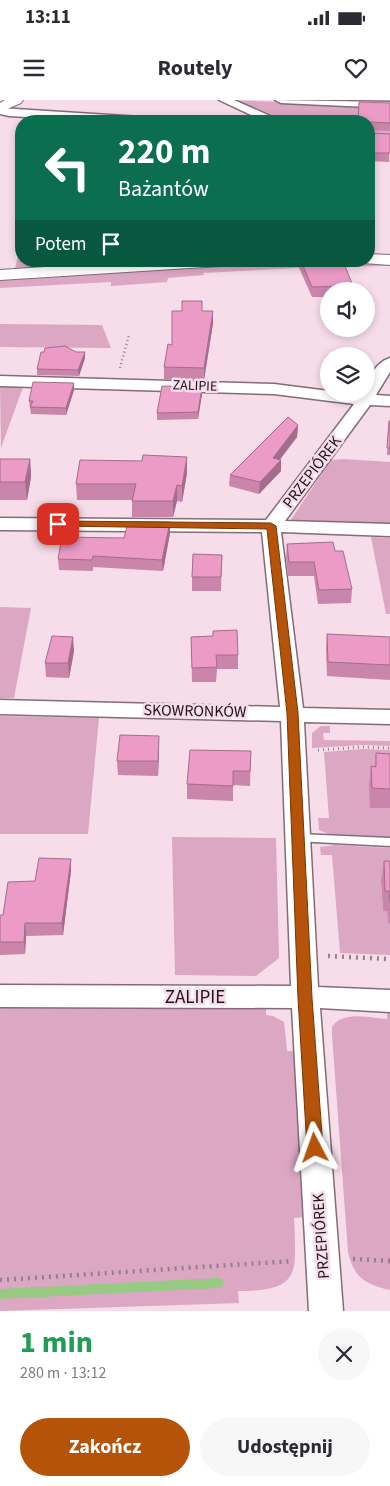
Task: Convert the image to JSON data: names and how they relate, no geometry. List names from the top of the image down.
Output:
{
  "streets": {
    "street": ["ZALIPIE", "PRZEPIÓREK", "SKOWRONKÓW"]
  },
  "crossings": [
    ["ZALIPIE", "PRZEPIÓREK"],
    ["PRZEPIÓREK", "SKOWRONKÓW"]
  ],
  "page": {
    "status": "13:11",
    "header": "Routely",
    "turn": ["220 m", "Bażantów"],
    "then": "Potem",
    "heading": ["1 min", "280 m · 13:12"],
    "buttons": ["Zakończ", "Udostępnij"]
  }
}
